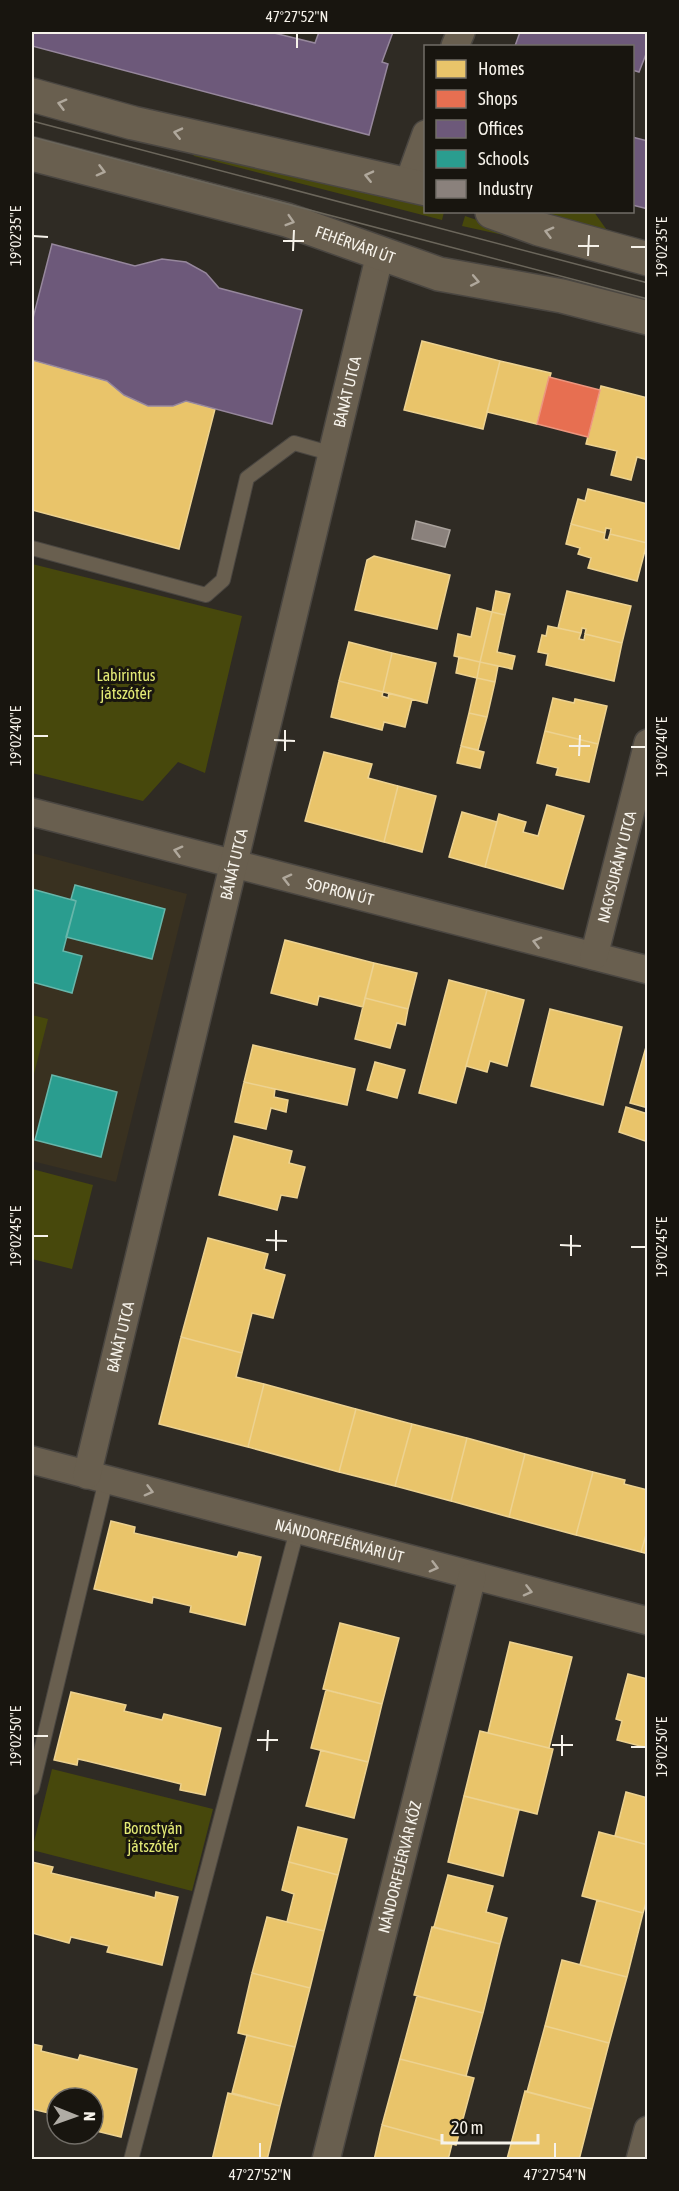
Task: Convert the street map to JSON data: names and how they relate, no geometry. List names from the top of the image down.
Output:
{
  "streets": {
    "street": [
      "FEHÉRVÁRI ÚT",
      "BÁNÁT UTCA",
      "NAGYSURÁNY UTCA",
      "SOPRON ÚT",
      "NÁNDORFEJÉRVÁRI ÚT",
      "NÁNDORFEJÉRVÁR KÖZ"
    ]
  },
  "crossings": [
    ["FEHÉRVÁRI ÚT", "BÁNÁT UTCA"],
    ["BÁNÁT UTCA", "SOPRON ÚT"],
    ["BÁNÁT UTCA", "NÁNDORFEJÉRVÁRI ÚT"],
    ["NAGYSURÁNY UTCA", "SOPRON ÚT"],
    ["NÁNDORFEJÉRVÁRI ÚT", "NÁNDORFEJÉRVÁR KÖZ"]
  ],
  "one_way": ["SOPRON ÚT", "NÁNDORFEJÉRVÁRI ÚT"],
  "parks": ["Labirintus játszótér", "Borostyán játszótér"],
  "legend": [
    "Homes",
    "Shops",
    "Offices",
    "Schools",
    "Industry"
  ],
  "scale_bar": "20 m",
  "north": "right",
  "coordinates": [
    "47°27'52\"N",
    "19°02'35\"E",
    "19°02'40\"E",
    "19°02'45\"E",
    "19°02'50\"E",
    "47°27'54\"N"
  ]
}
